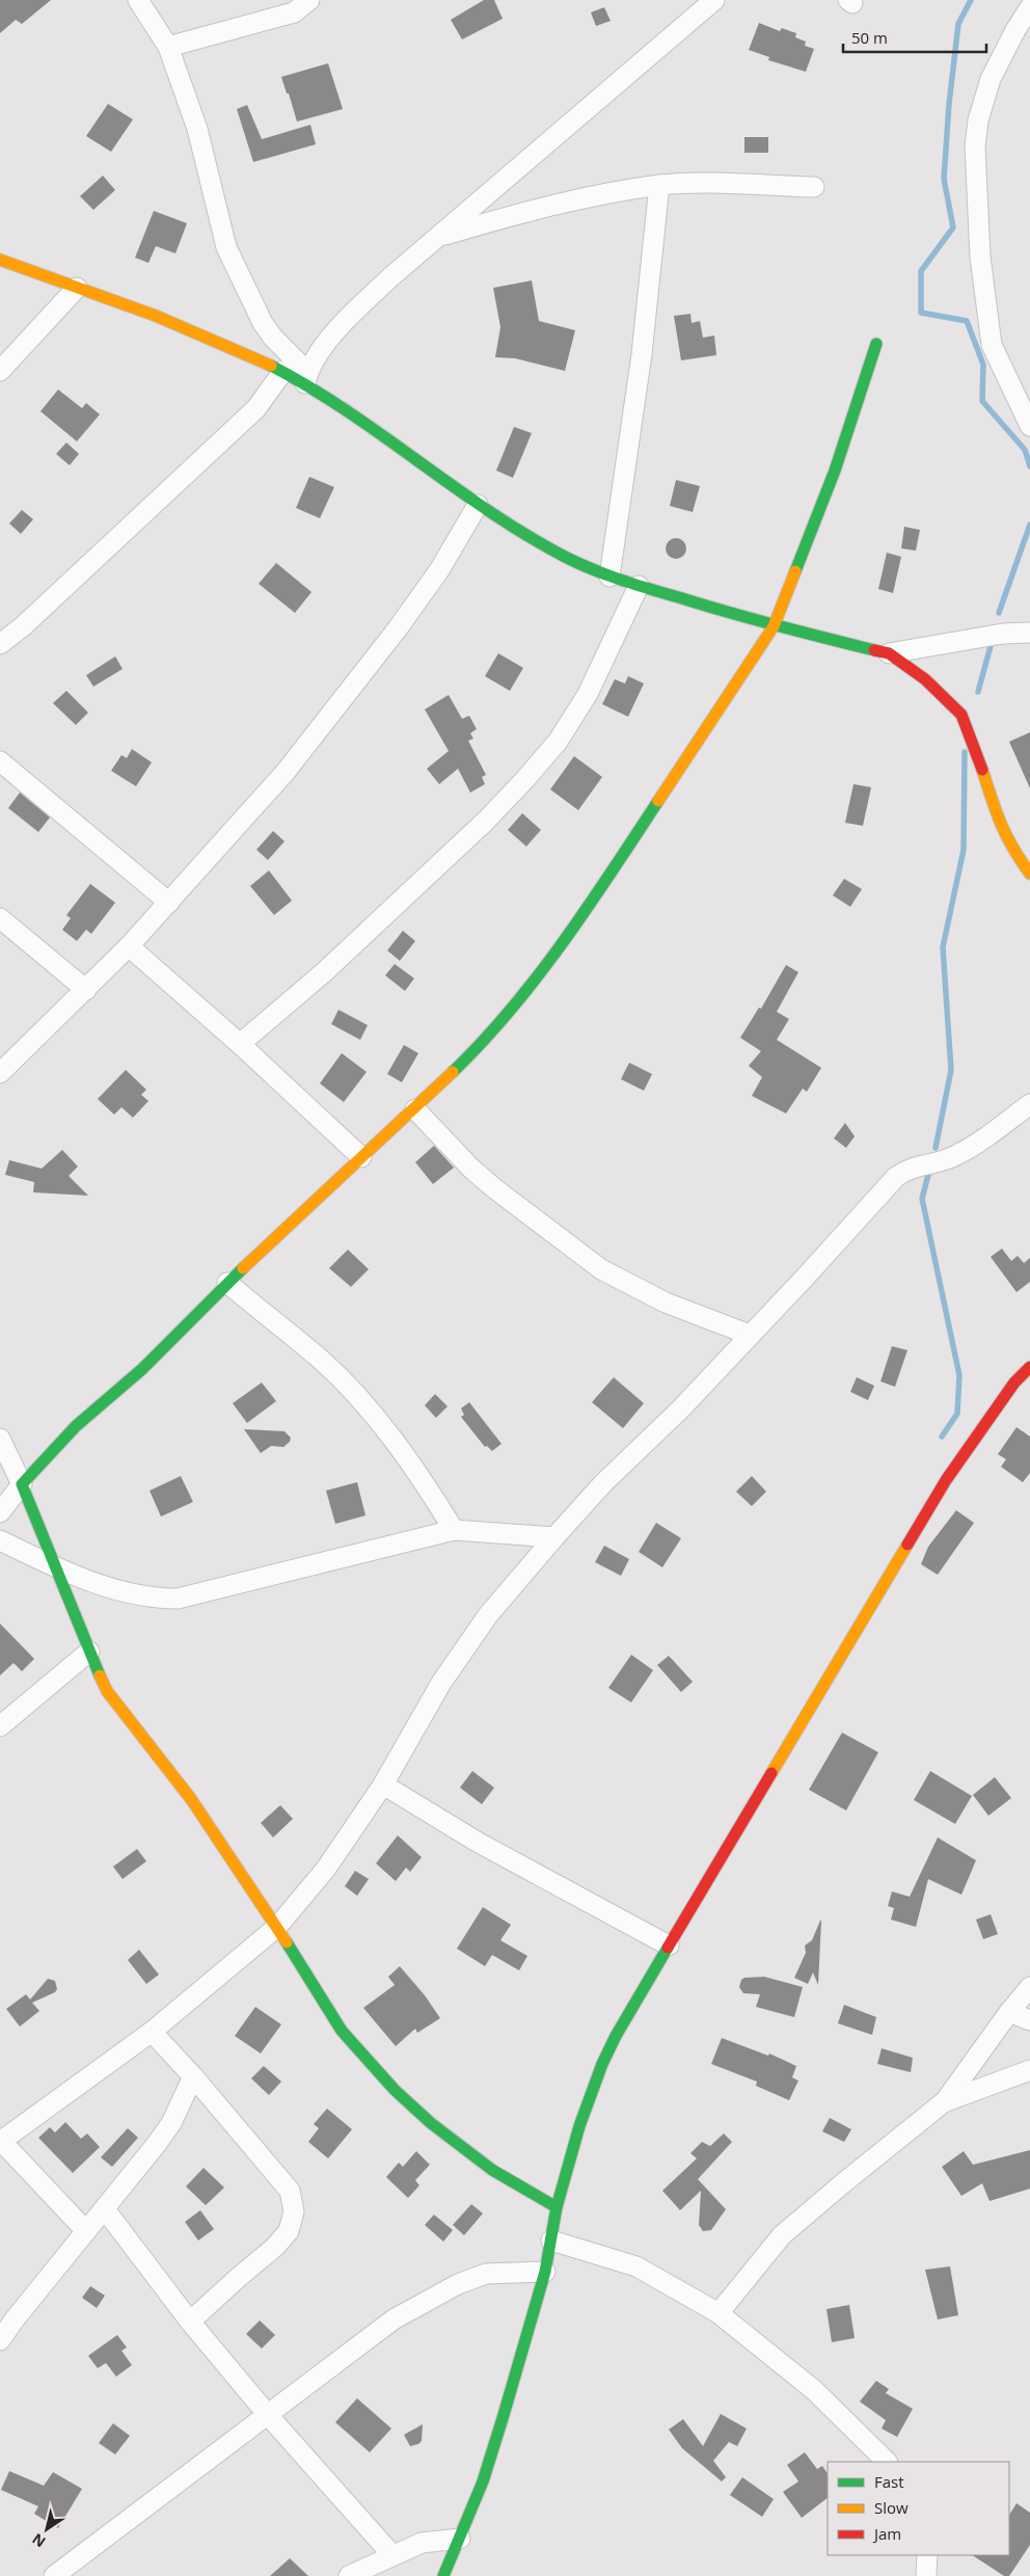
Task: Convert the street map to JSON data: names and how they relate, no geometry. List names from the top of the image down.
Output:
{
  "legend": ["Fast", "Slow", "Jam"],
  "scale_bar": "50 m",
  "north": "bottom left"
}
